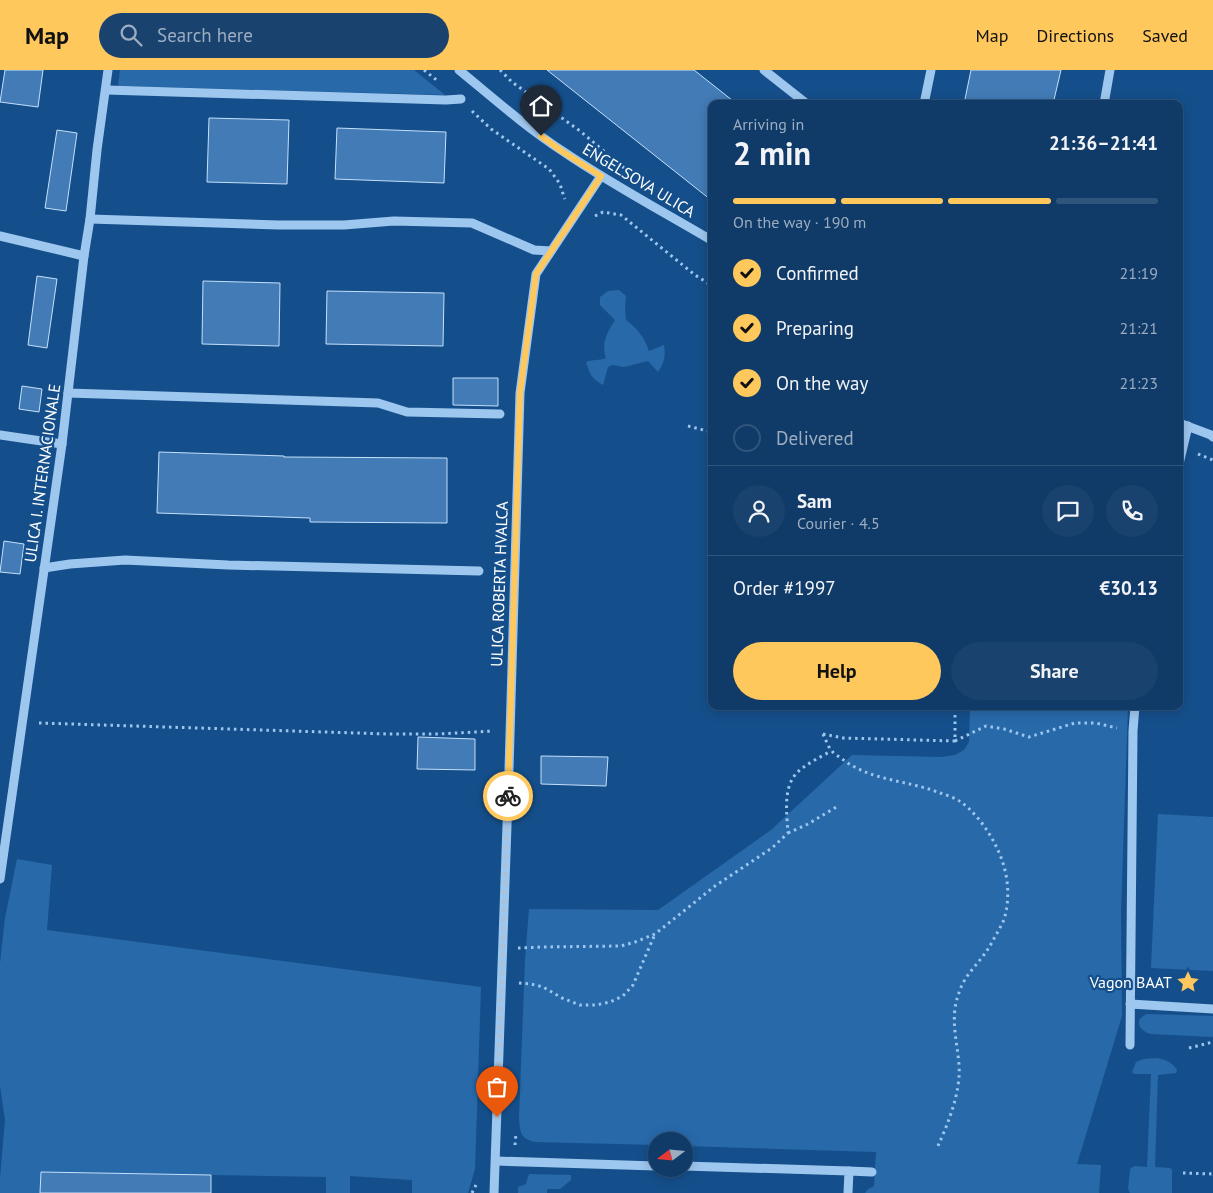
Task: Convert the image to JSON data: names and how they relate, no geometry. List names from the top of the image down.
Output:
{
  "streets": {
    "street": ["ENGELSOVA ULICA", "ULICA I. INTERNACIONALE", "ULICA ROBERTA HVALCA"]
  },
  "crossings": [
    ["ENGELSOVA ULICA", "ULICA ROBERTA HVALCA"]
  ],
  "places": {
    "place": ["Vagon BAAT"]
  },
  "north": "left",
  "page": {
    "header": "Map",
    "search": "Search here",
    "nav": ["Map", "Directions", "Saved"],
    "heading": ["2 min", "Arriving in", "21:36–21:41"],
    "panel": [
      "Sam",
      "Courier · 4.5",
      "Order #1997",
      "€30.13"
    ],
    "bar": "On the way · 190 m",
    "list": [
      ["Confirmed", "21:19"],
      ["Preparing", "21:21"],
      ["On the way", "21:23"],
      "Delivered"
    ],
    "buttons": ["Help", "Share"]
  }
}
